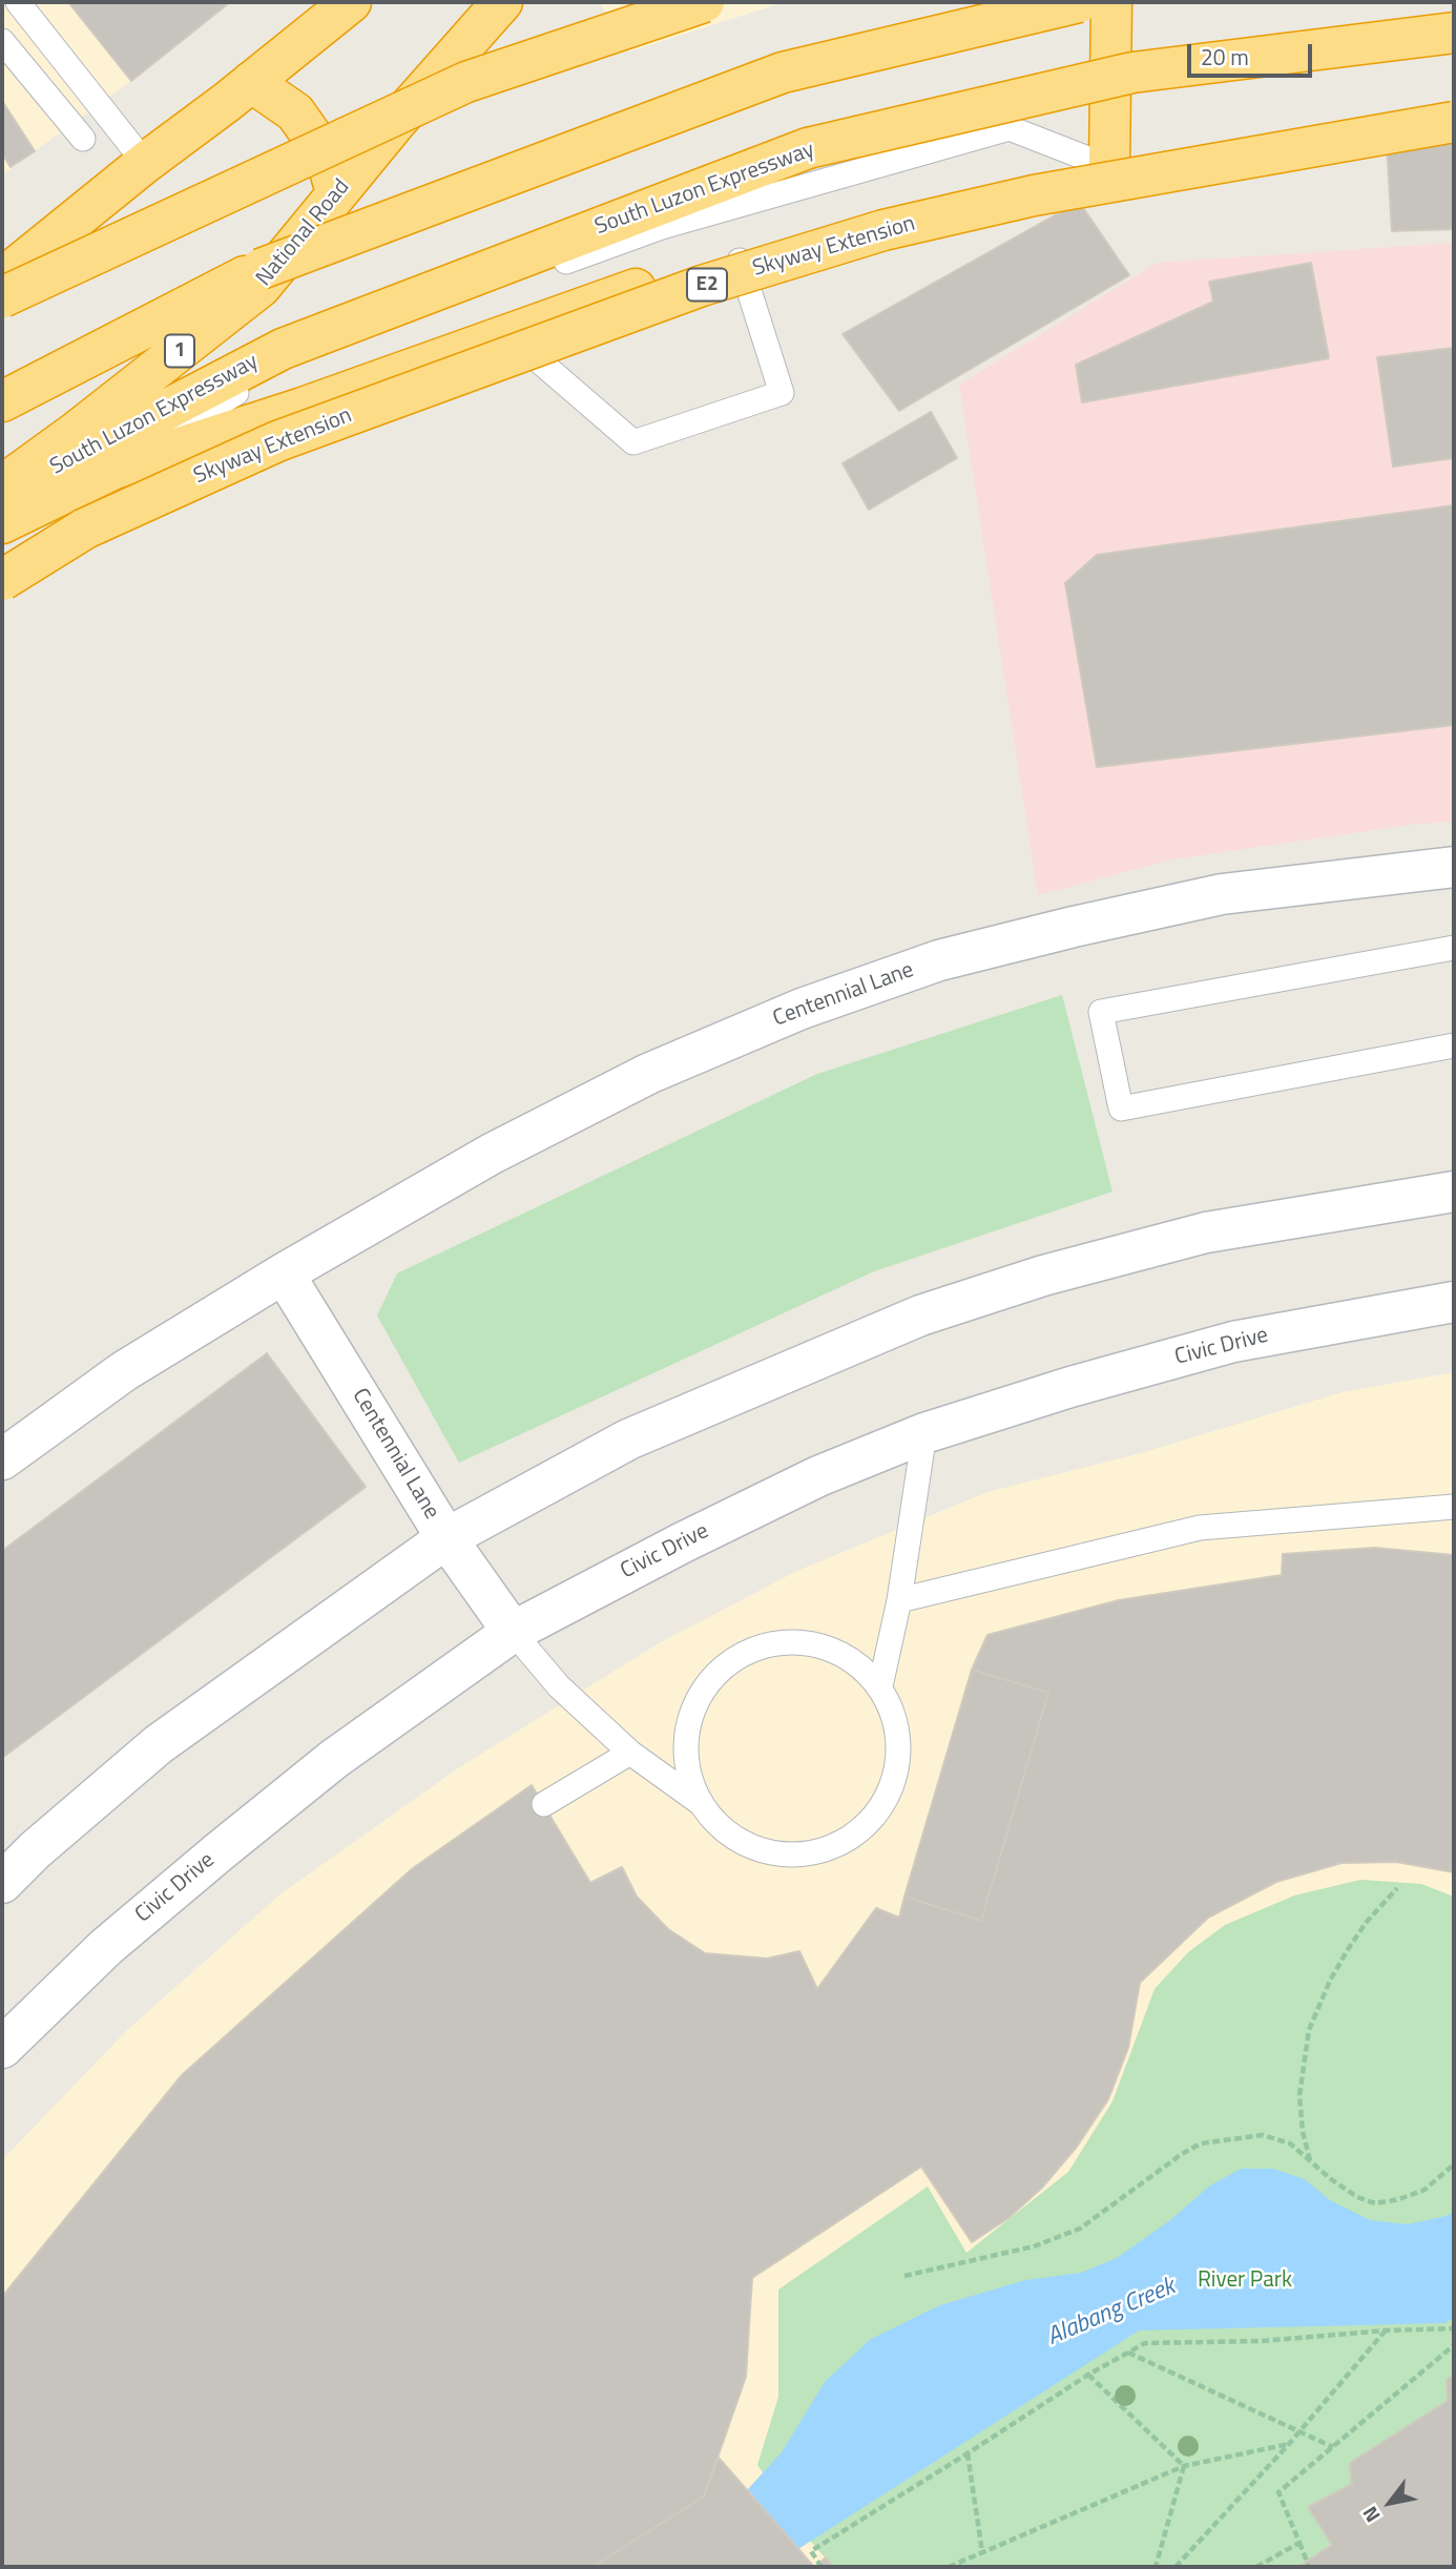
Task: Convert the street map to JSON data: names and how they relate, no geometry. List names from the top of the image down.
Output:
{
  "streets": {
    "highway": [
      "South Luzon Expressway",
      "National Road",
      "Skyway Extension",
      "E2",
      "1"
    ],
    "main road": ["Centennial Lane", "Civic Drive"]
  },
  "crossings": [
    ["Centennial Lane", "Civic Drive"]
  ],
  "water": ["Alabang Creek"],
  "parks": ["River Park"],
  "scale_bar": "20 m",
  "north": "bottom left"
}
